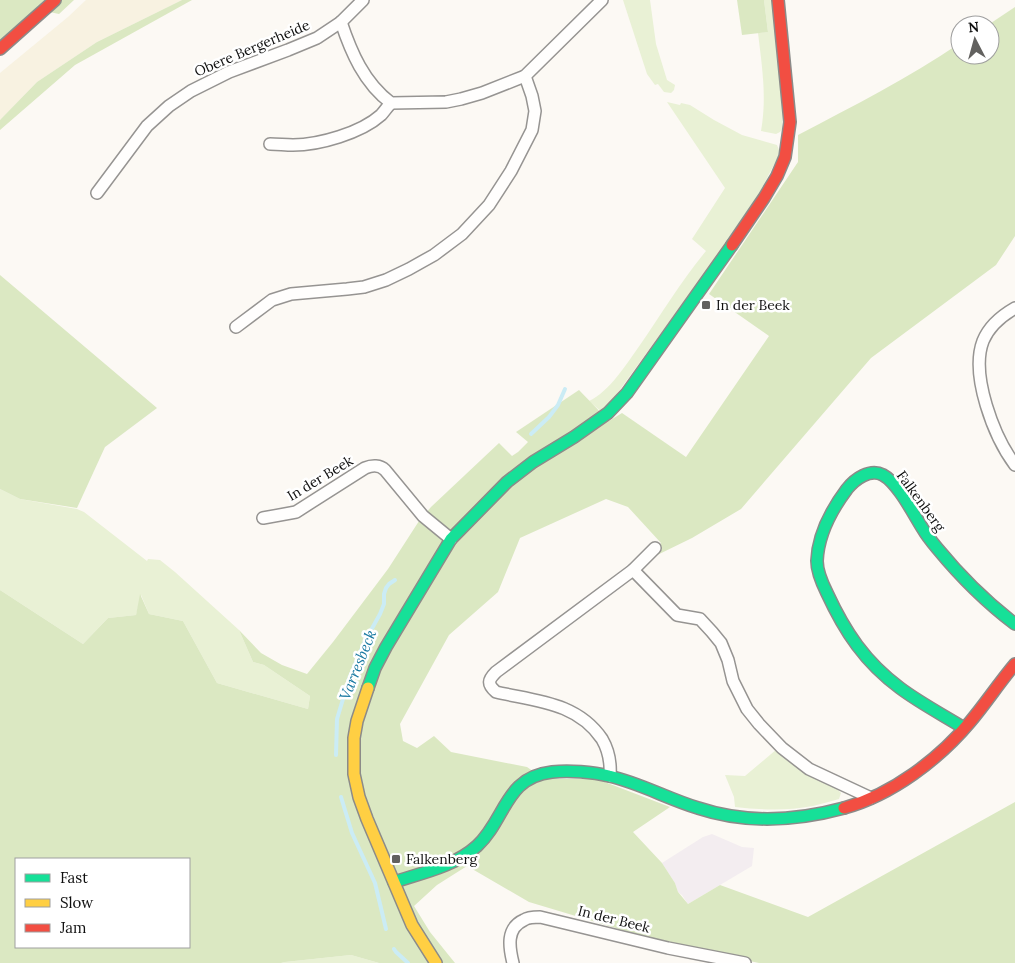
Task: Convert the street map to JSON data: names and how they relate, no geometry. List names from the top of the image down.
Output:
{
  "streets": {
    "street": ["Obere Bergerheide", "In der Beek", "Falkenberg"]
  },
  "water": ["Varresbeck"],
  "places": {
    "transit": ["In der Beek", "Falkenberg"]
  },
  "legend": ["Fast", "Slow", "Jam"],
  "north": "top"
}
